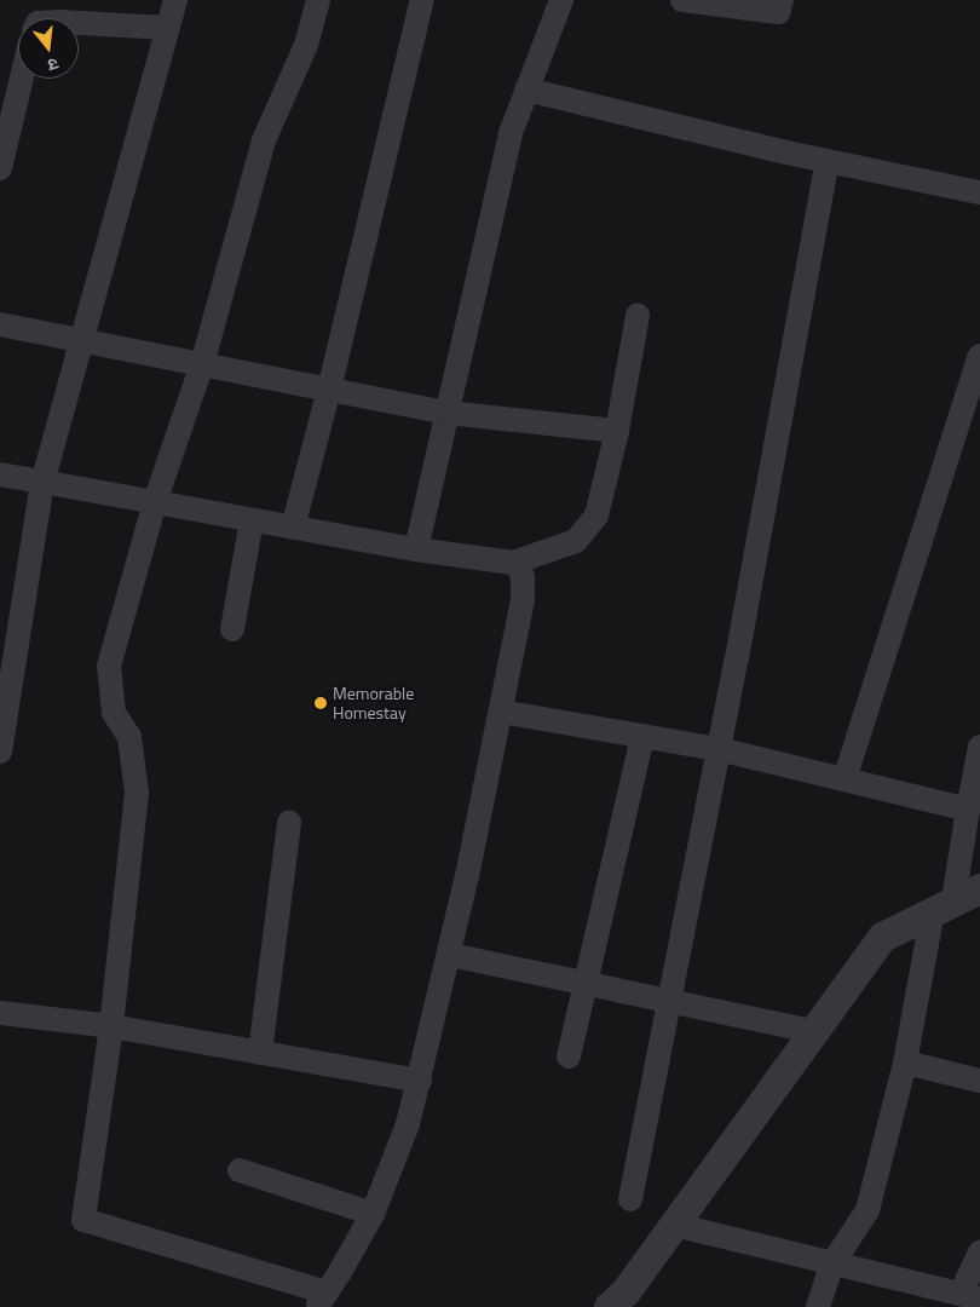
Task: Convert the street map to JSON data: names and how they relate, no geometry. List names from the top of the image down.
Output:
{
  "places": ["Memorable Homestay"],
  "north": "bottom"
}
